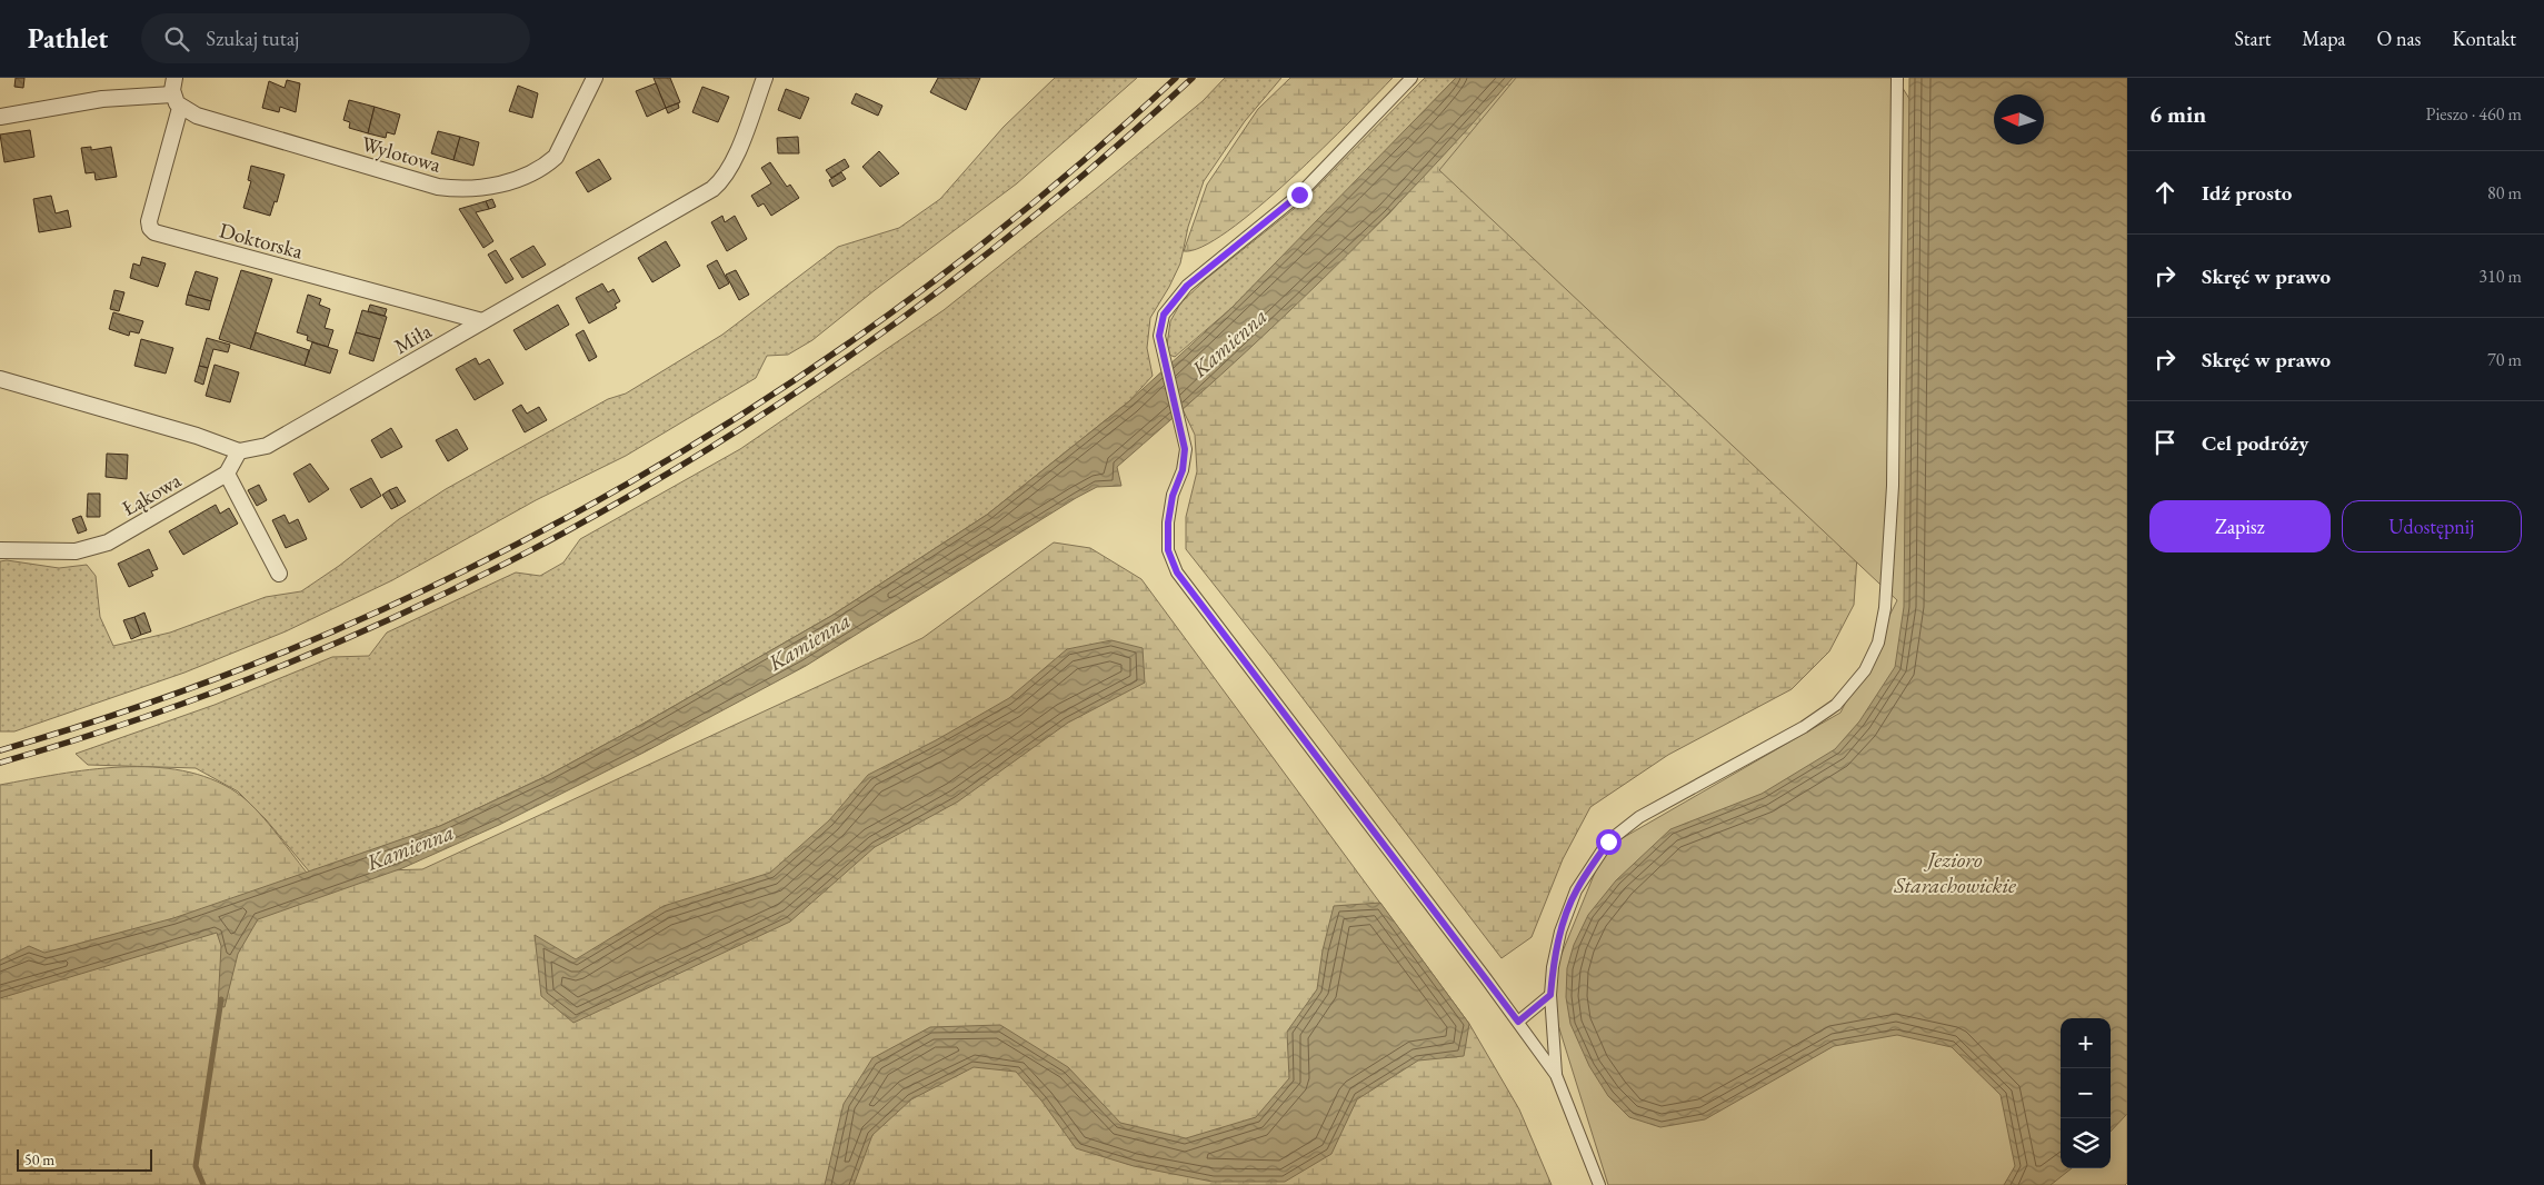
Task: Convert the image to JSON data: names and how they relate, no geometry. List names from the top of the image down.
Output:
{
  "streets": {
    "street": [
      "Wylotowa",
      "Doktorska",
      "Miła",
      "Łąkowa"
    ]
  },
  "crossings": [
    ["Wylotowa", "Doktorska"],
    ["Doktorska", "Miła"]
  ],
  "water": ["Kamienna", "Jezioro Starachowickie"],
  "scale_bar": "50 m",
  "north": "left",
  "page": {
    "header": "Pathlet",
    "search": "Szukaj tutaj",
    "nav": [
      "Start",
      "Mapa",
      "O nas",
      "Kontakt"
    ],
    "heading": ["6 min", "Pieszo · 460 m"],
    "list": [
      ["Idź prosto", "80 m"],
      ["Skręć w prawo", "310 m"],
      ["Skręć w prawo", "70 m"],
      "Cel podróży"
    ],
    "buttons": ["Zapisz", "Udostępnij"],
    "map_buttons": ["+", "−"],
    "scale": "50 m"
  }
}
